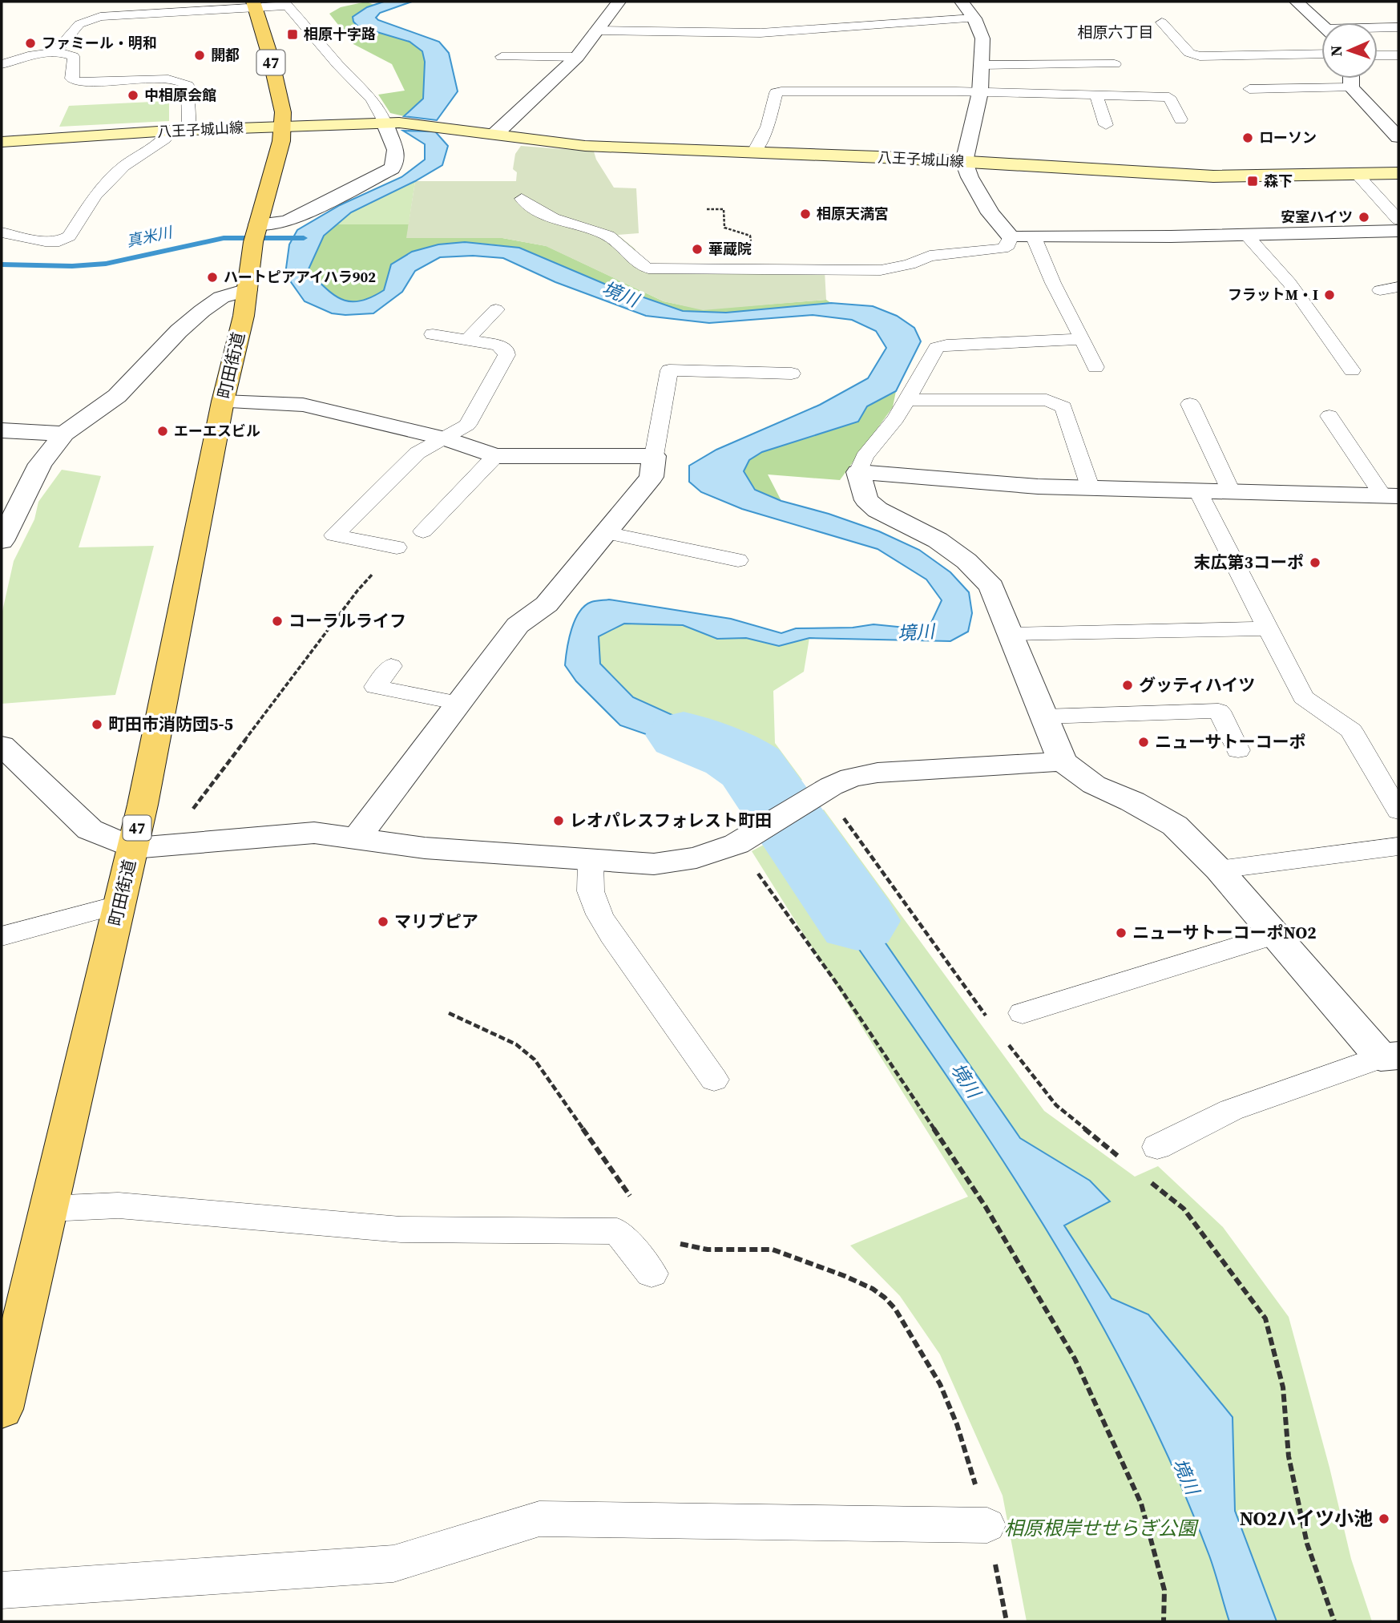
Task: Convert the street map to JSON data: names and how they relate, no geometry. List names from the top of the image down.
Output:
{
  "streets": {
    "main road": ["47", "八王子城山線", "町田街道"]
  },
  "crossings": [
    ["八王子城山線", "町田街道"]
  ],
  "districts": ["相原六丁目"],
  "water": ["真米川", "境川"],
  "parks": ["相原根岸せせらぎ公園"],
  "places": {
    "transit": ["相原十字路", "森下"],
    "other": [
      "ファミール・明和",
      "開都",
      "中相原会館",
      "ローソン",
      "相原天満宮",
      "安室ハイツ",
      "華蔵院",
      "ハートピアアイハラ902",
      "フラットM・I",
      "エーエスビル",
      "末広第3コーポ",
      "コーラルライフ",
      "グッティハイツ",
      "町田市消防団5-5",
      "ニューサトーコーポ",
      "レオパレスフォレスト町田",
      "マリブピア",
      "ニューサトーコーポNO2",
      "NO2ハイツ小池"
    ]
  },
  "north": "left"
}
